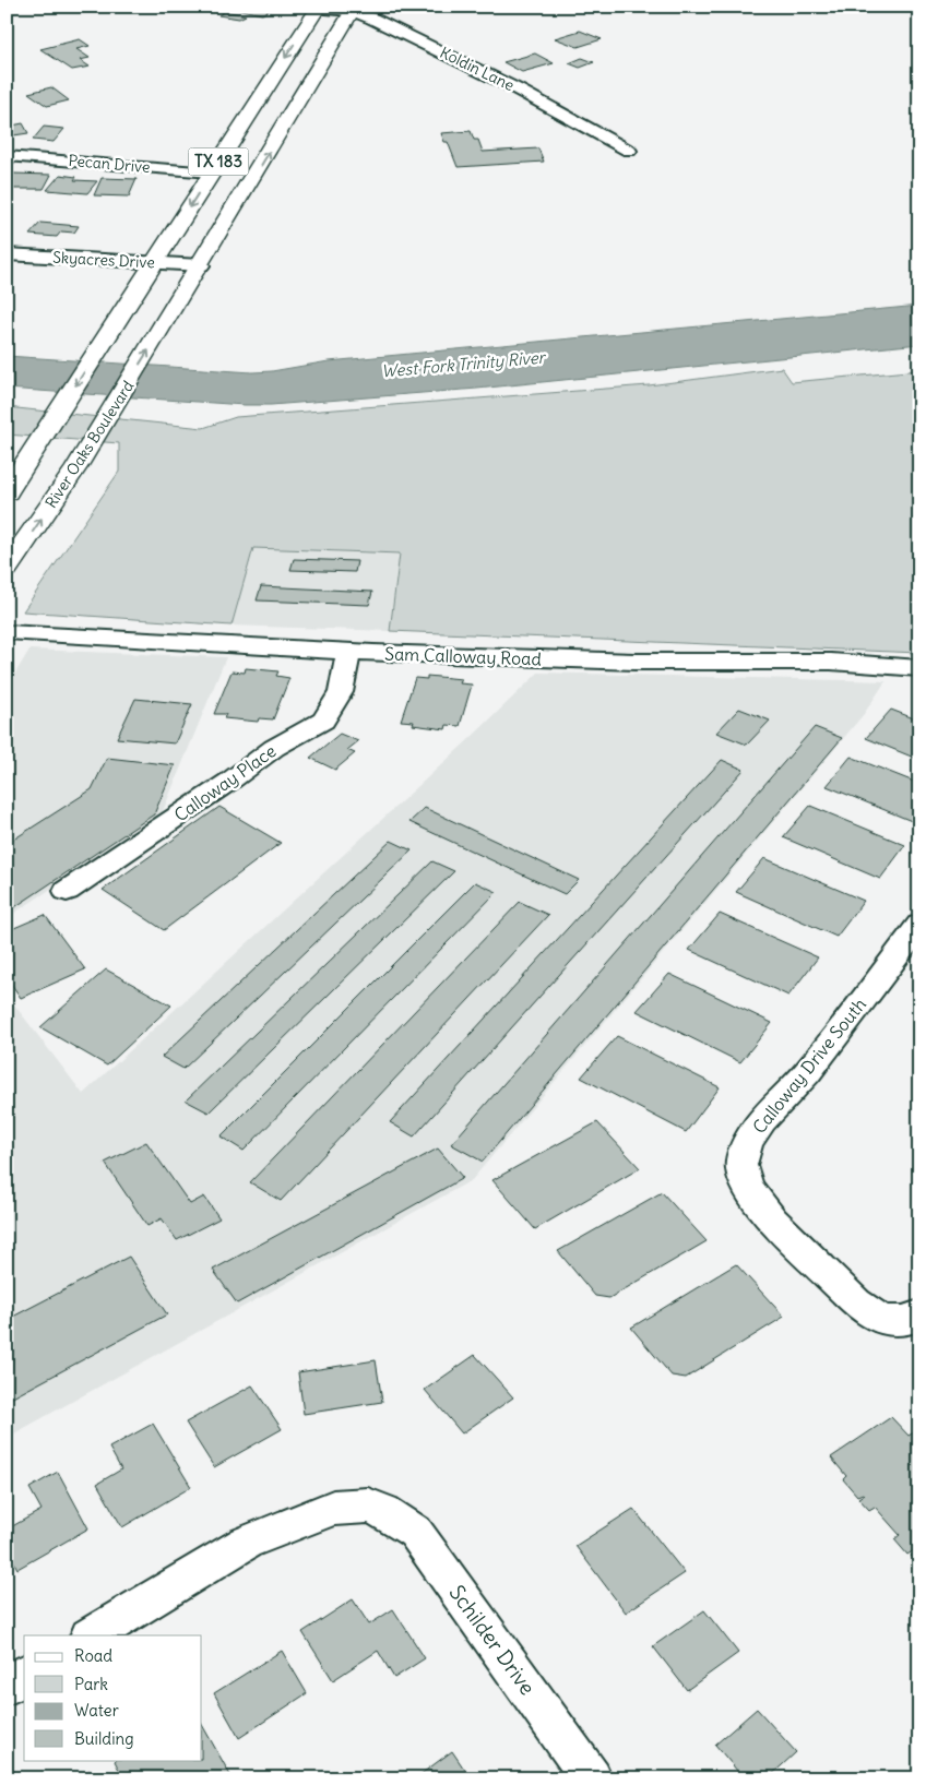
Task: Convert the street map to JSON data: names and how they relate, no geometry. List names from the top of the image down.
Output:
{
  "streets": {
    "main road": ["TX 183", "River Oaks Boulevard"],
    "street": [
      "Koldin Lane",
      "Pecan Drive",
      "Skyacres Drive",
      "Sam Calloway Road",
      "Calloway Place",
      "Calloway Drive South",
      "Schilder Drive"
    ]
  },
  "crossings": [
    ["Koldin Lane", "TX 183"],
    ["TX 183", "Pecan Drive"],
    ["TX 183", "Skyacres Drive"],
    ["TX 183", "River Oaks Boulevard"],
    ["Skyacres Drive", "River Oaks Boulevard"],
    ["Sam Calloway Road", "Calloway Place"]
  ],
  "water": ["West Fork Trinity River"],
  "legend": [
    "Road",
    "Park",
    "Water",
    "Building"
  ]
}
